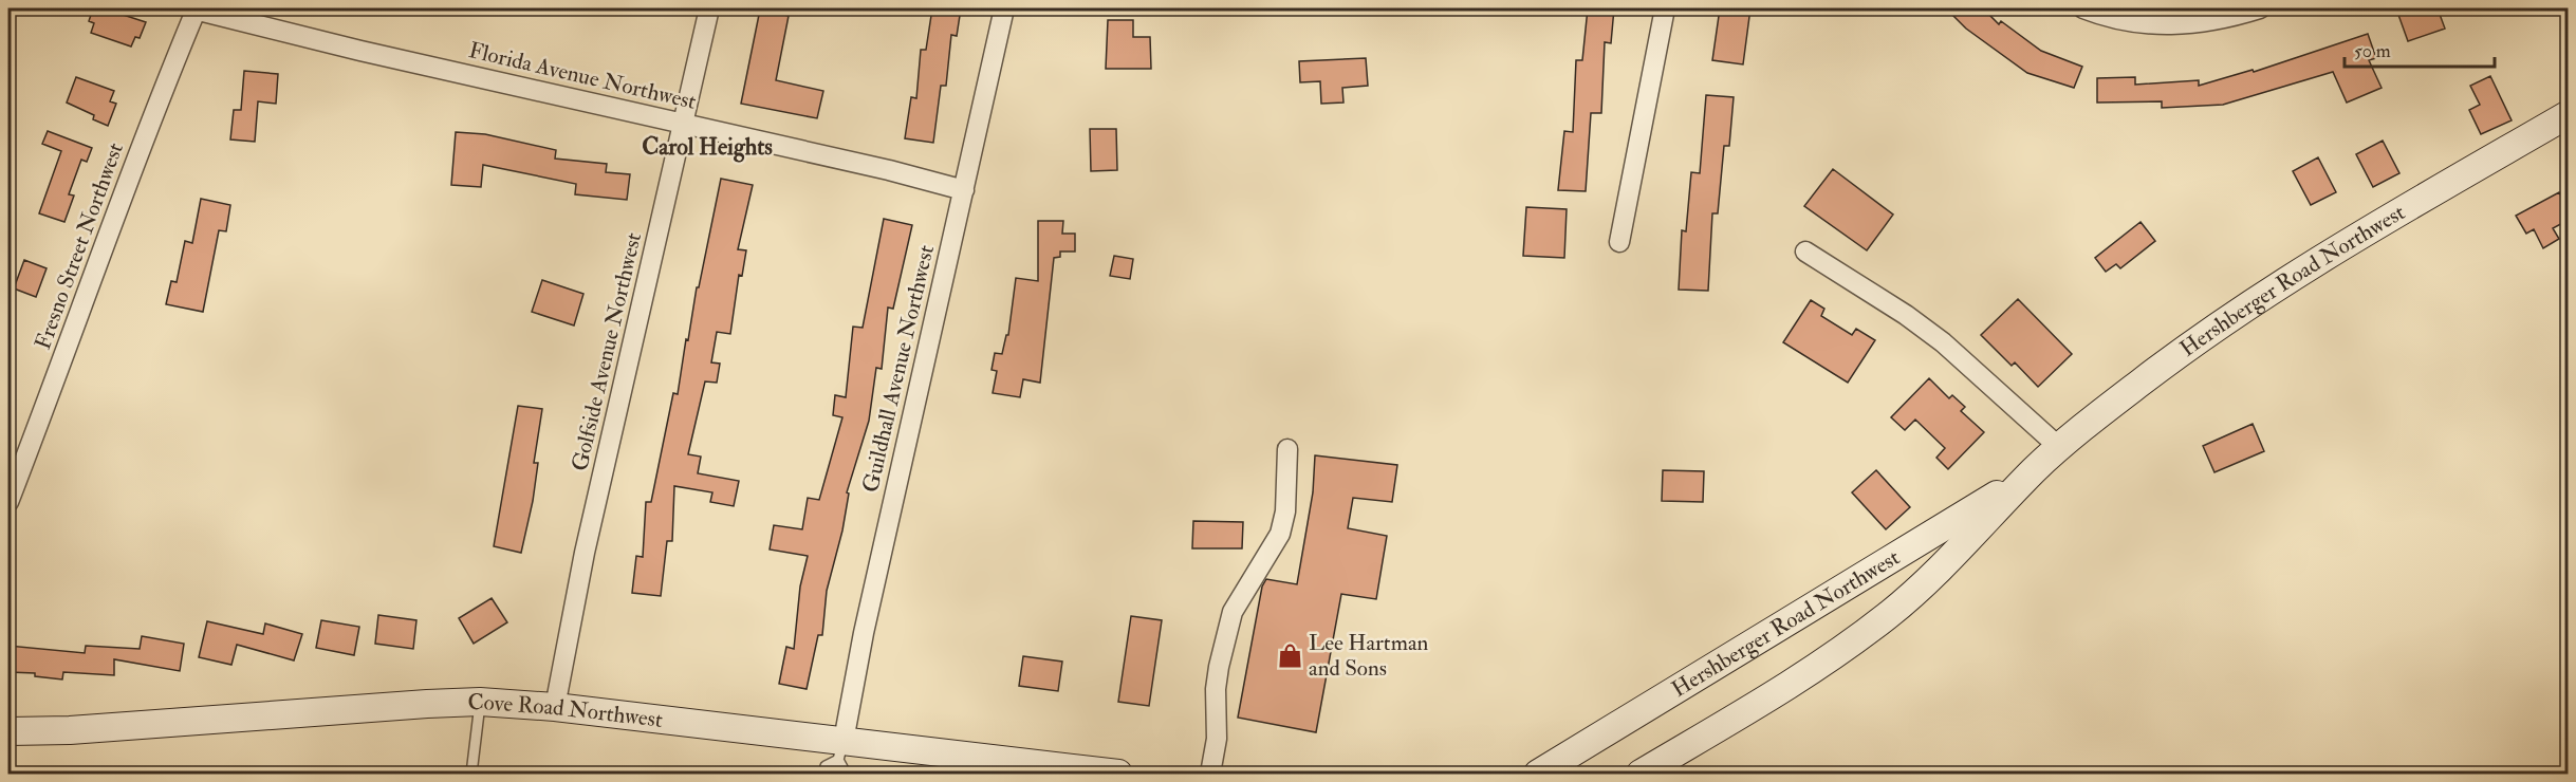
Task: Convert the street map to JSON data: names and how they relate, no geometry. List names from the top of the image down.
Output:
{
  "streets": {
    "main road": ["Hershberger Road Northwest", "Cove Road Northwest"],
    "street": [
      "Florida Avenue Northwest",
      "Fresno Street Northwest",
      "Golfside Avenue Northwest",
      "Guildhall Avenue Northwest"
    ]
  },
  "crossings": [
    ["Florida Avenue Northwest", "Fresno Street Northwest"],
    ["Florida Avenue Northwest", "Golfside Avenue Northwest"],
    ["Florida Avenue Northwest", "Guildhall Avenue Northwest"],
    ["Golfside Avenue Northwest", "Cove Road Northwest"],
    ["Guildhall Avenue Northwest", "Cove Road Northwest"]
  ],
  "districts": ["Carol Heights"],
  "places": {
    "shop": ["Lee Hartman and Sons"]
  },
  "scale_bar": "50 m"
}
